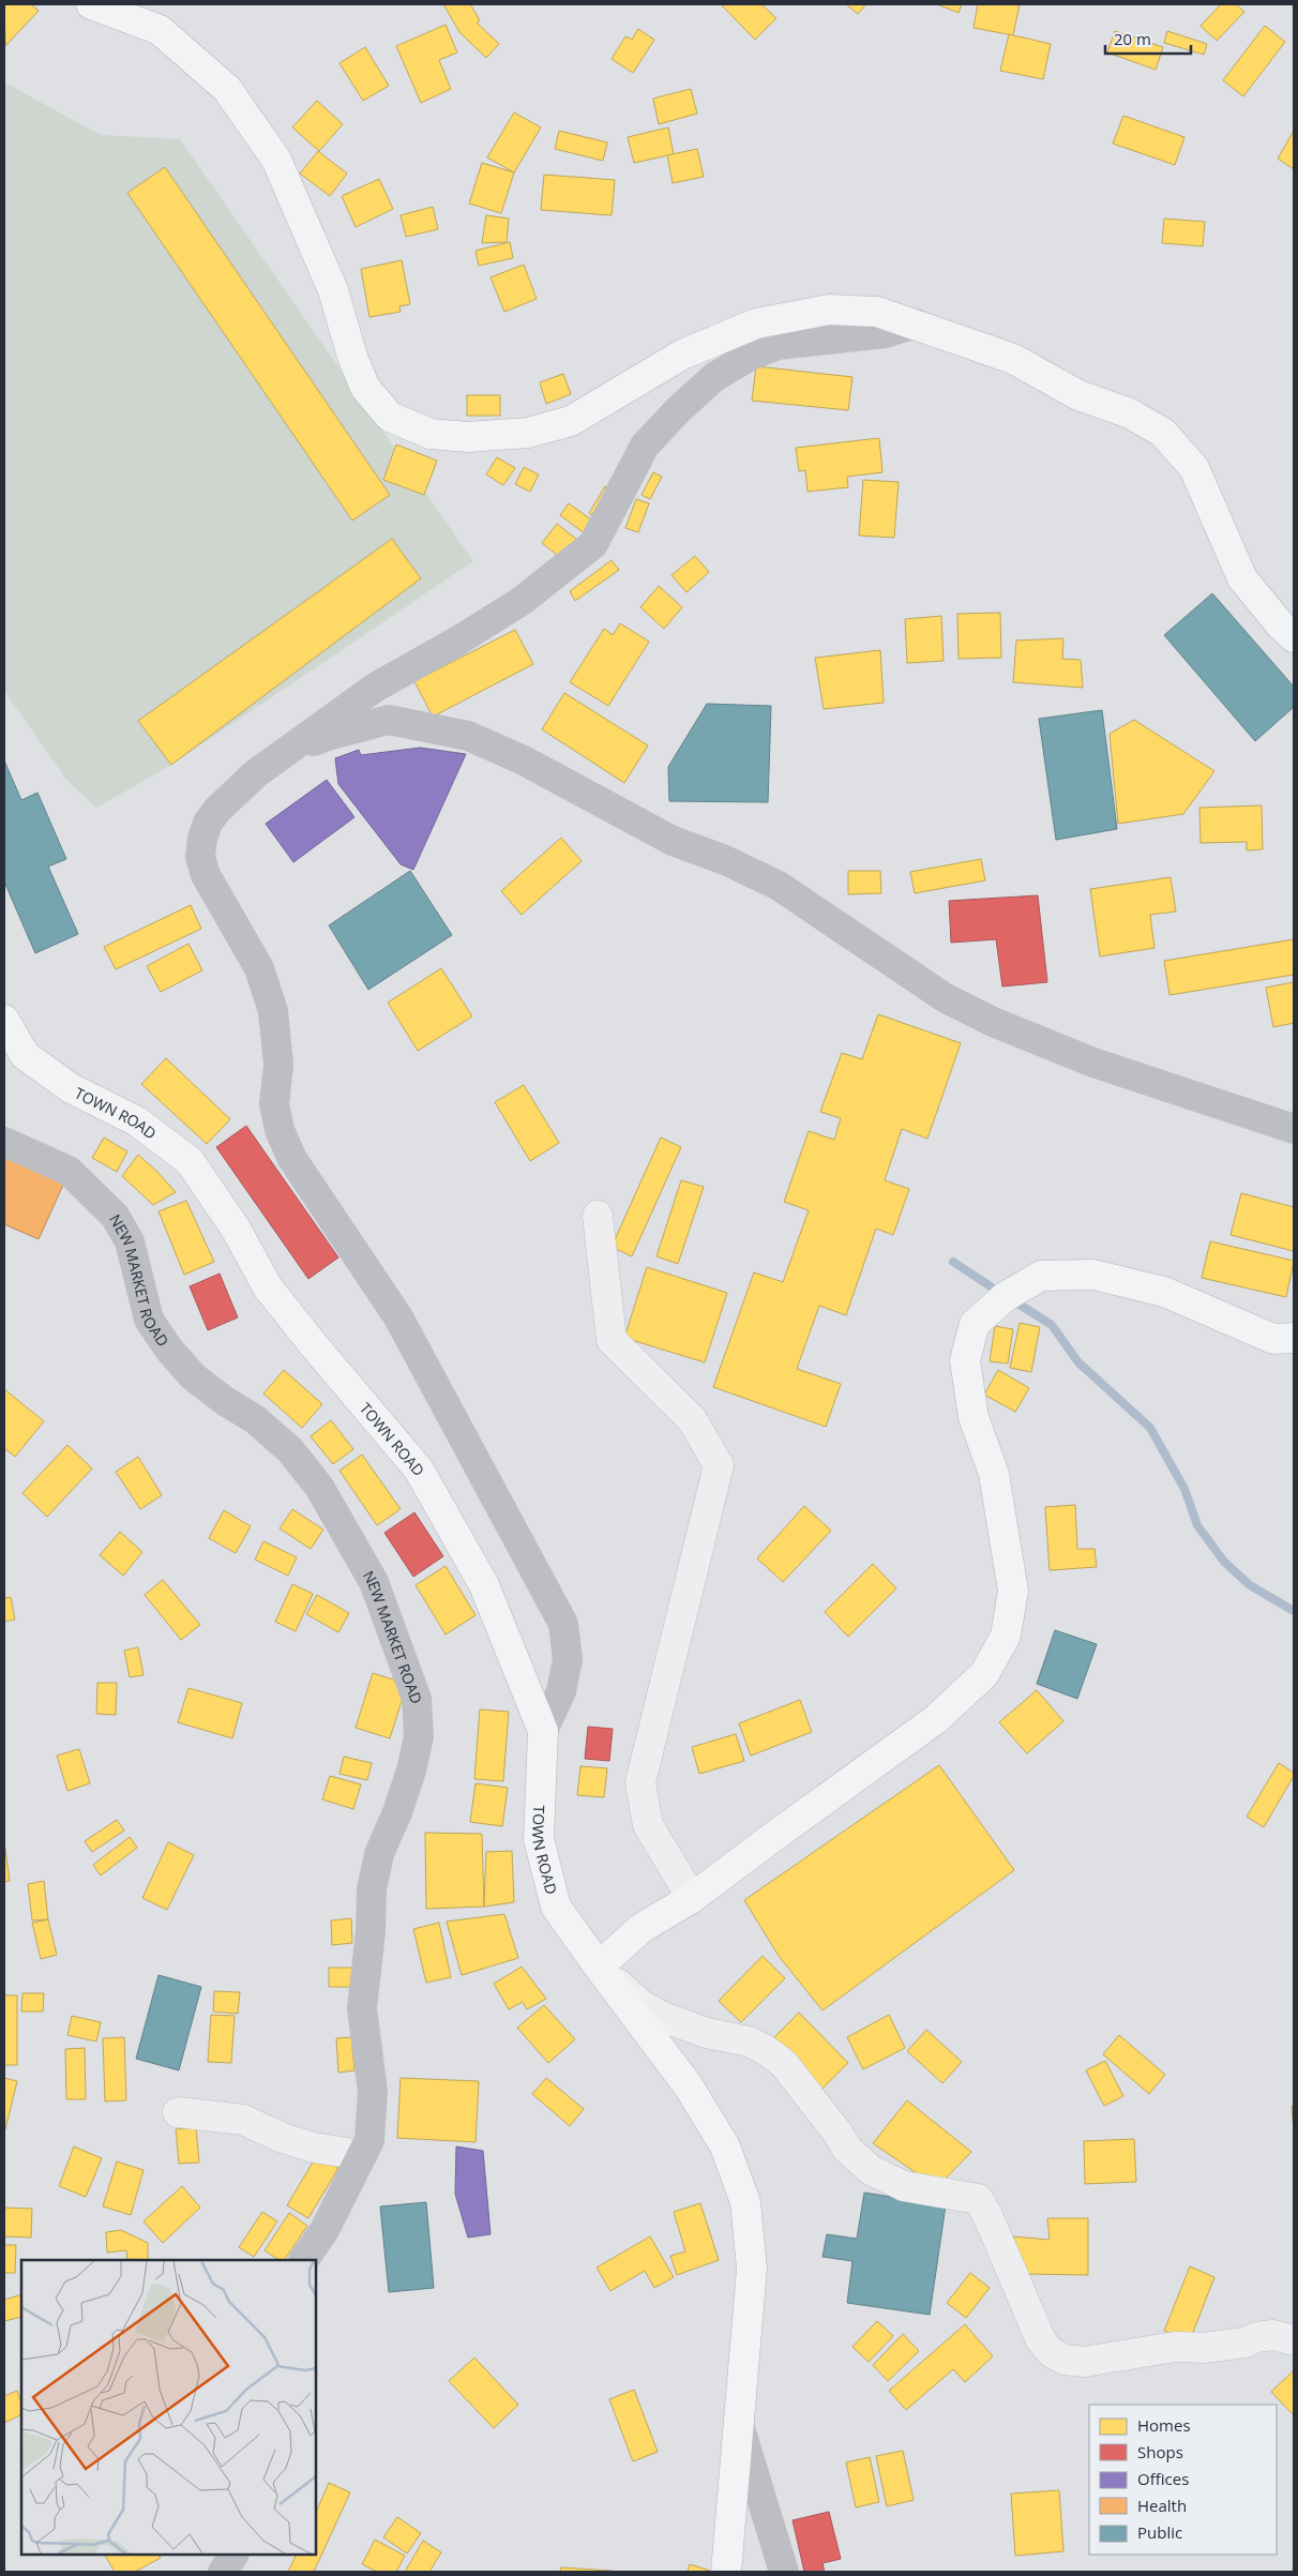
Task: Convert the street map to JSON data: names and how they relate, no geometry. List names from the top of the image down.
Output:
{
  "streets": {
    "highway": ["TOWN ROAD"],
    "main road": ["NEW MARKET ROAD"]
  },
  "legend": [
    "Homes",
    "Shops",
    "Offices",
    "Health",
    "Public"
  ],
  "scale_bar": "20 m"
}
